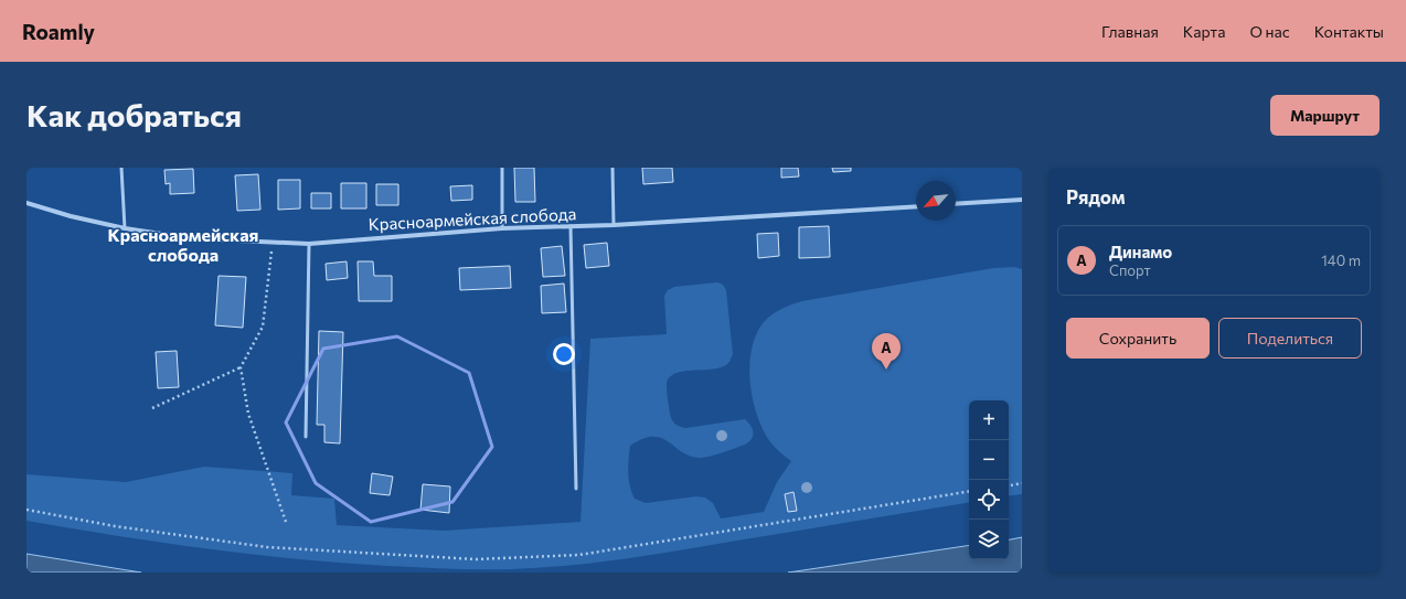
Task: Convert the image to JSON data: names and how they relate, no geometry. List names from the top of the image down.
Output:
{
  "streets": {
    "street": ["Красноармейская слобода"]
  },
  "districts": ["Красноармейская слобода"],
  "north": "bottom left",
  "page": {
    "header": "Roamly",
    "nav": [
      "Главная",
      "Карта",
      "О нас",
      "Контакты"
    ],
    "buttons": [
      "Маршрут",
      ["Сохранить", "Поделиться"]
    ],
    "title": "Как добраться",
    "heading": "Рядом",
    "list": [
      {
        "mark": "A",
        "name": "Динамо",
        "note": "Спорт",
        "value": "140 m"
      }
    ],
    "pins": "A",
    "map_buttons": ["+", "−"]
  }
}
